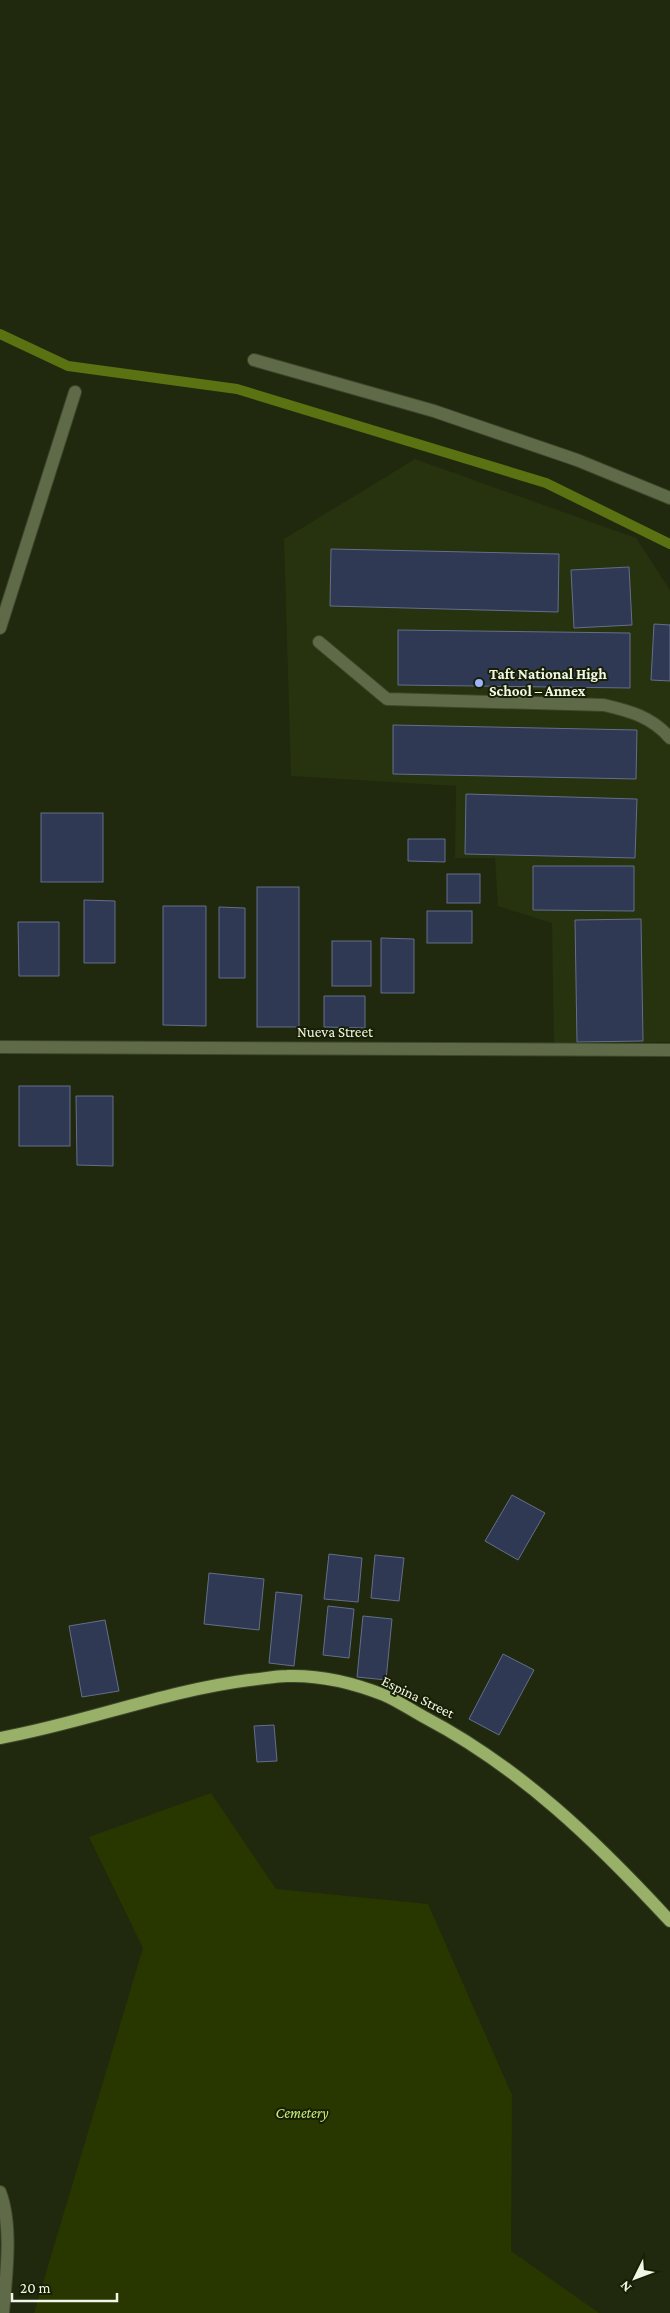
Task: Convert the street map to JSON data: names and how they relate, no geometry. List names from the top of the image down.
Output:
{
  "streets": {
    "main road": ["Espina Street"],
    "street": ["Nueva Street"]
  },
  "parks": ["Cemetery"],
  "places": ["Taft National High School – Annex"],
  "scale_bar": "20 m",
  "north": "bottom left"
}
